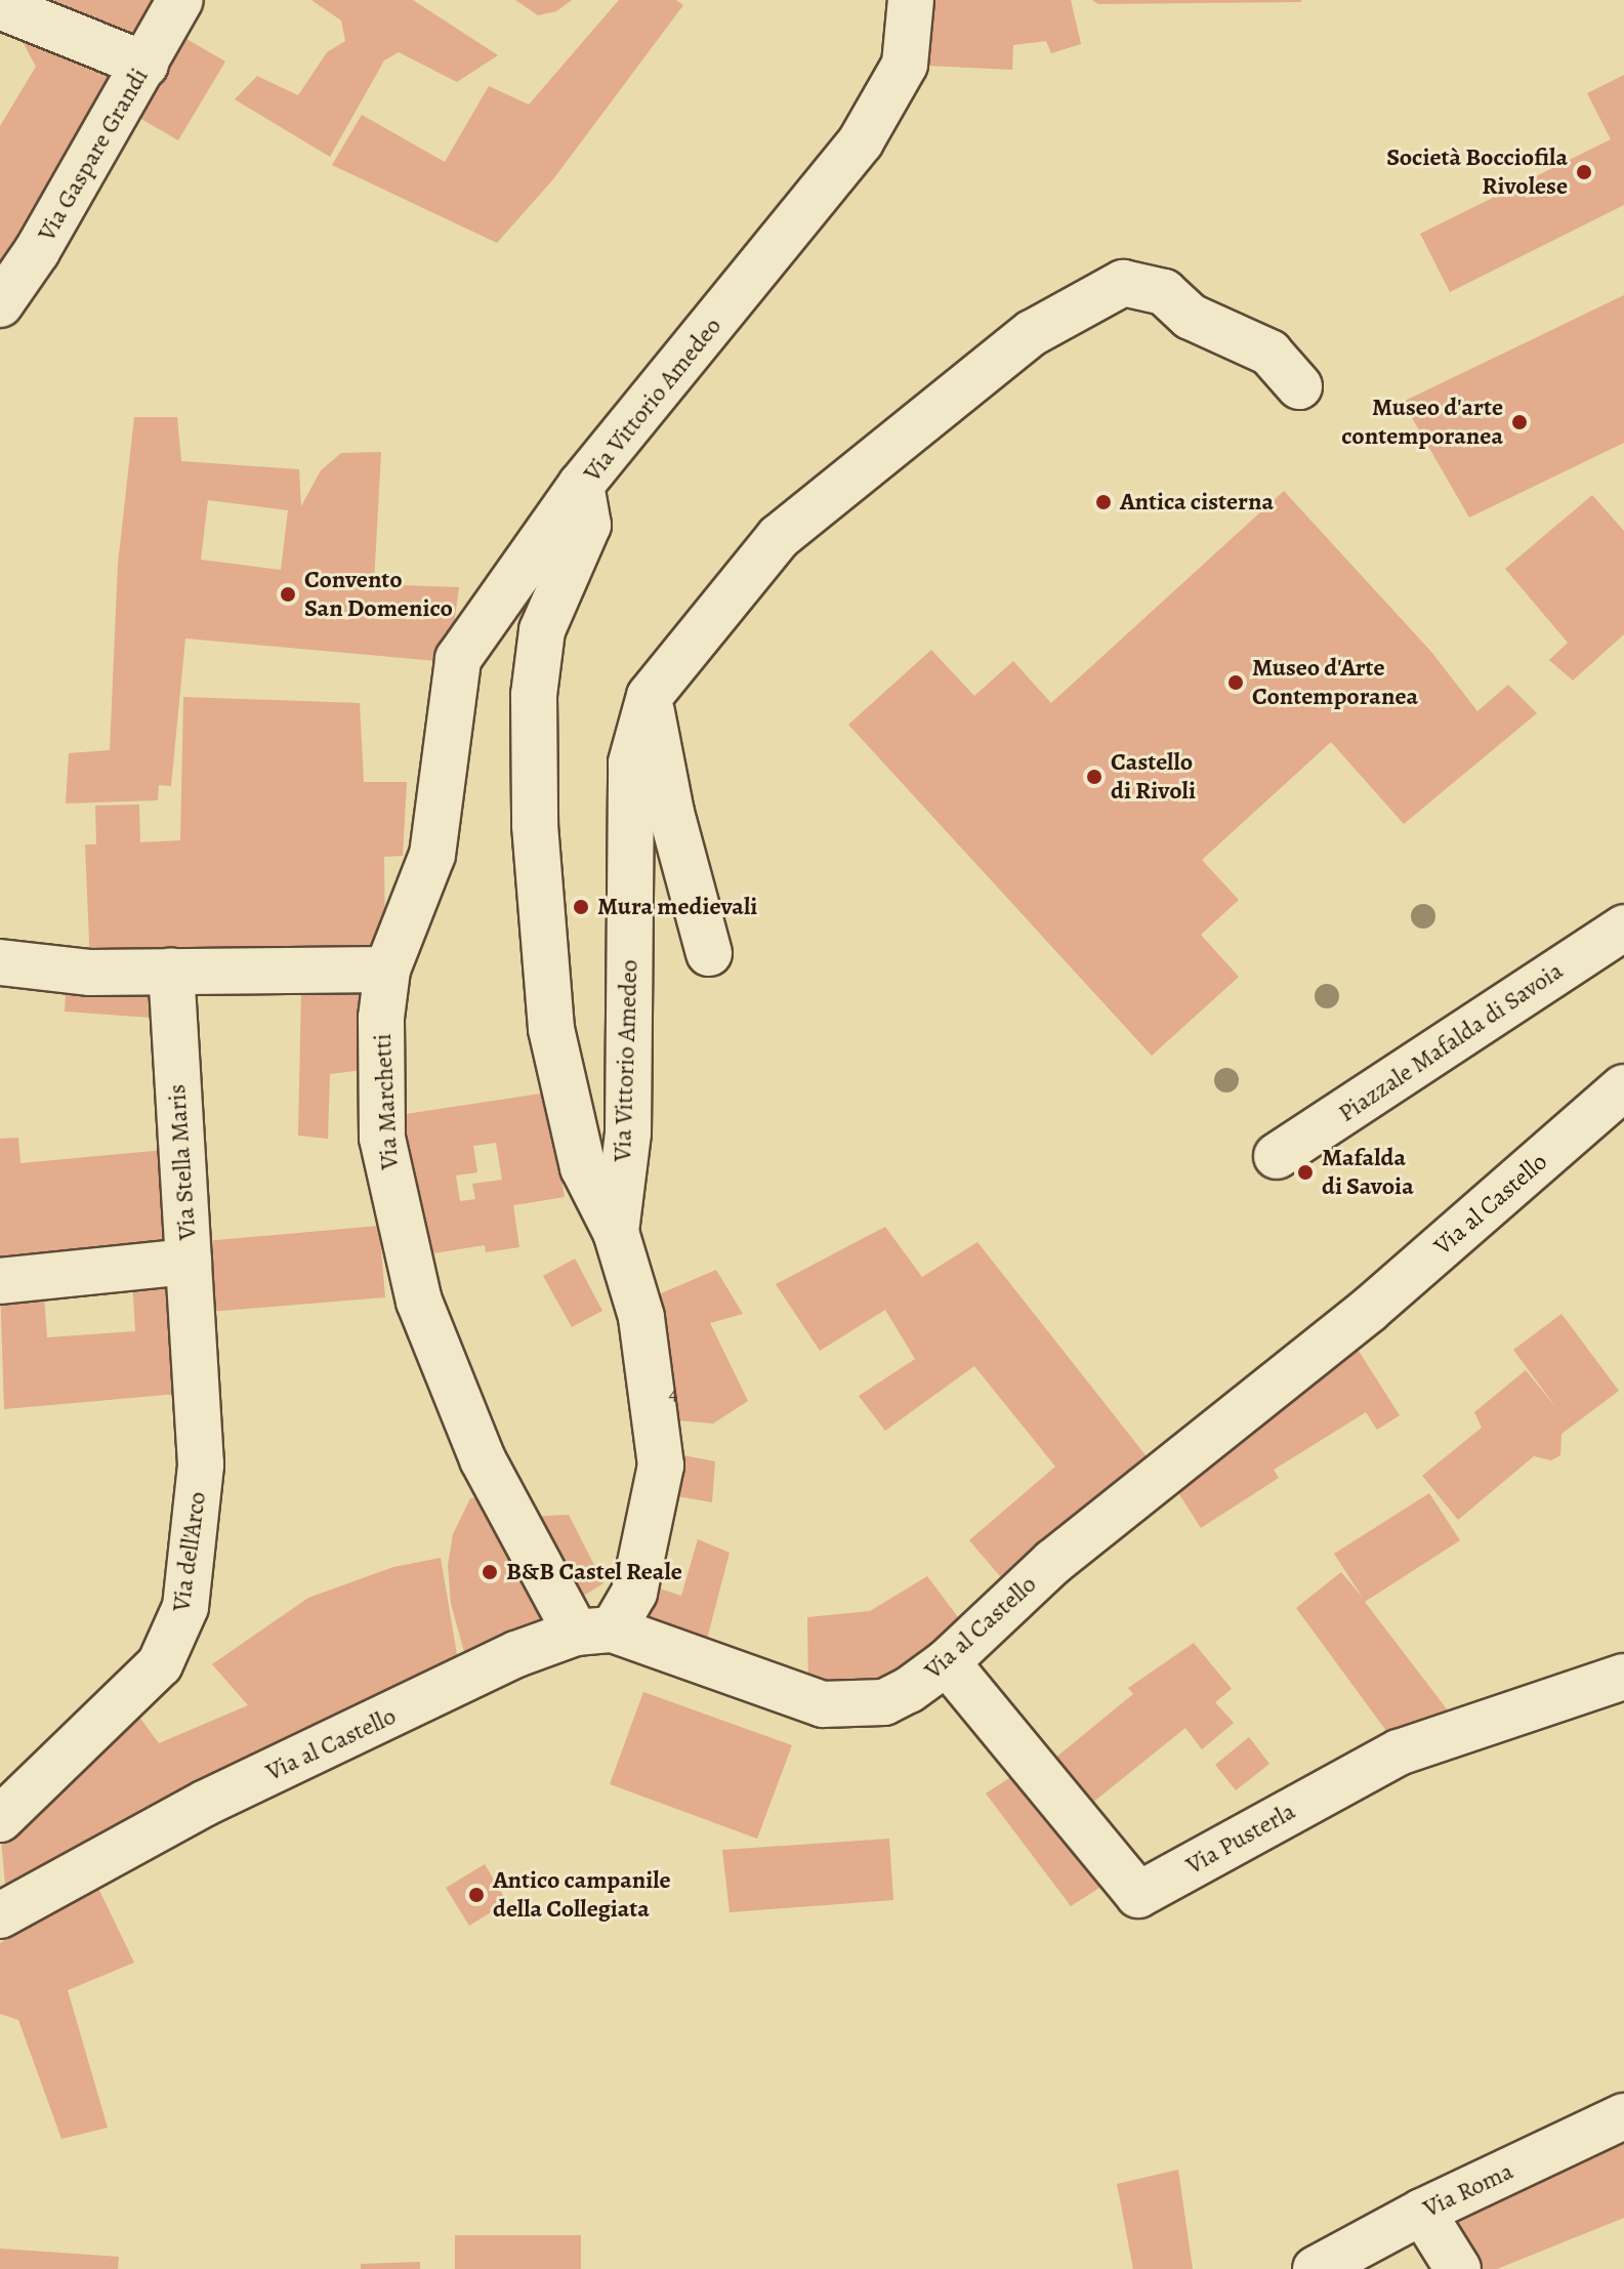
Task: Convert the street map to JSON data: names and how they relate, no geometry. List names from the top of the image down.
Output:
{
  "streets": {
    "street": [
      "Via Gaspare Grandi",
      "Via Vittorio Amedeo",
      "Piazzale Mafalda di Savoia",
      "Via Marchetti",
      "Via Stella Maris",
      "Via al Castello",
      "Via dell'Arco",
      "Via Pusterla",
      "Via Roma"
    ]
  },
  "crossings": [
    ["Via Vittorio Amedeo", "Via Marchetti"],
    ["Via Vittorio Amedeo", "Via al Castello"],
    ["Via Marchetti", "Via al Castello"],
    ["Via Stella Maris", "Via dell'Arco"],
    ["Via al Castello", "Via Pusterla"]
  ],
  "places": [
    "Società Bocciofila Rivolese",
    "Museo d'arte contemporanea",
    "Antica cisterna",
    "Convento San Domenico",
    "Museo d'Arte Contemporanea",
    "Castello di Rivoli",
    "Mura medievali",
    "Mafalda di Savoia",
    "B&B Castel Reale",
    "Antico campanile della Collegiata"
  ],
  "house_numbers": ["4"]
}
